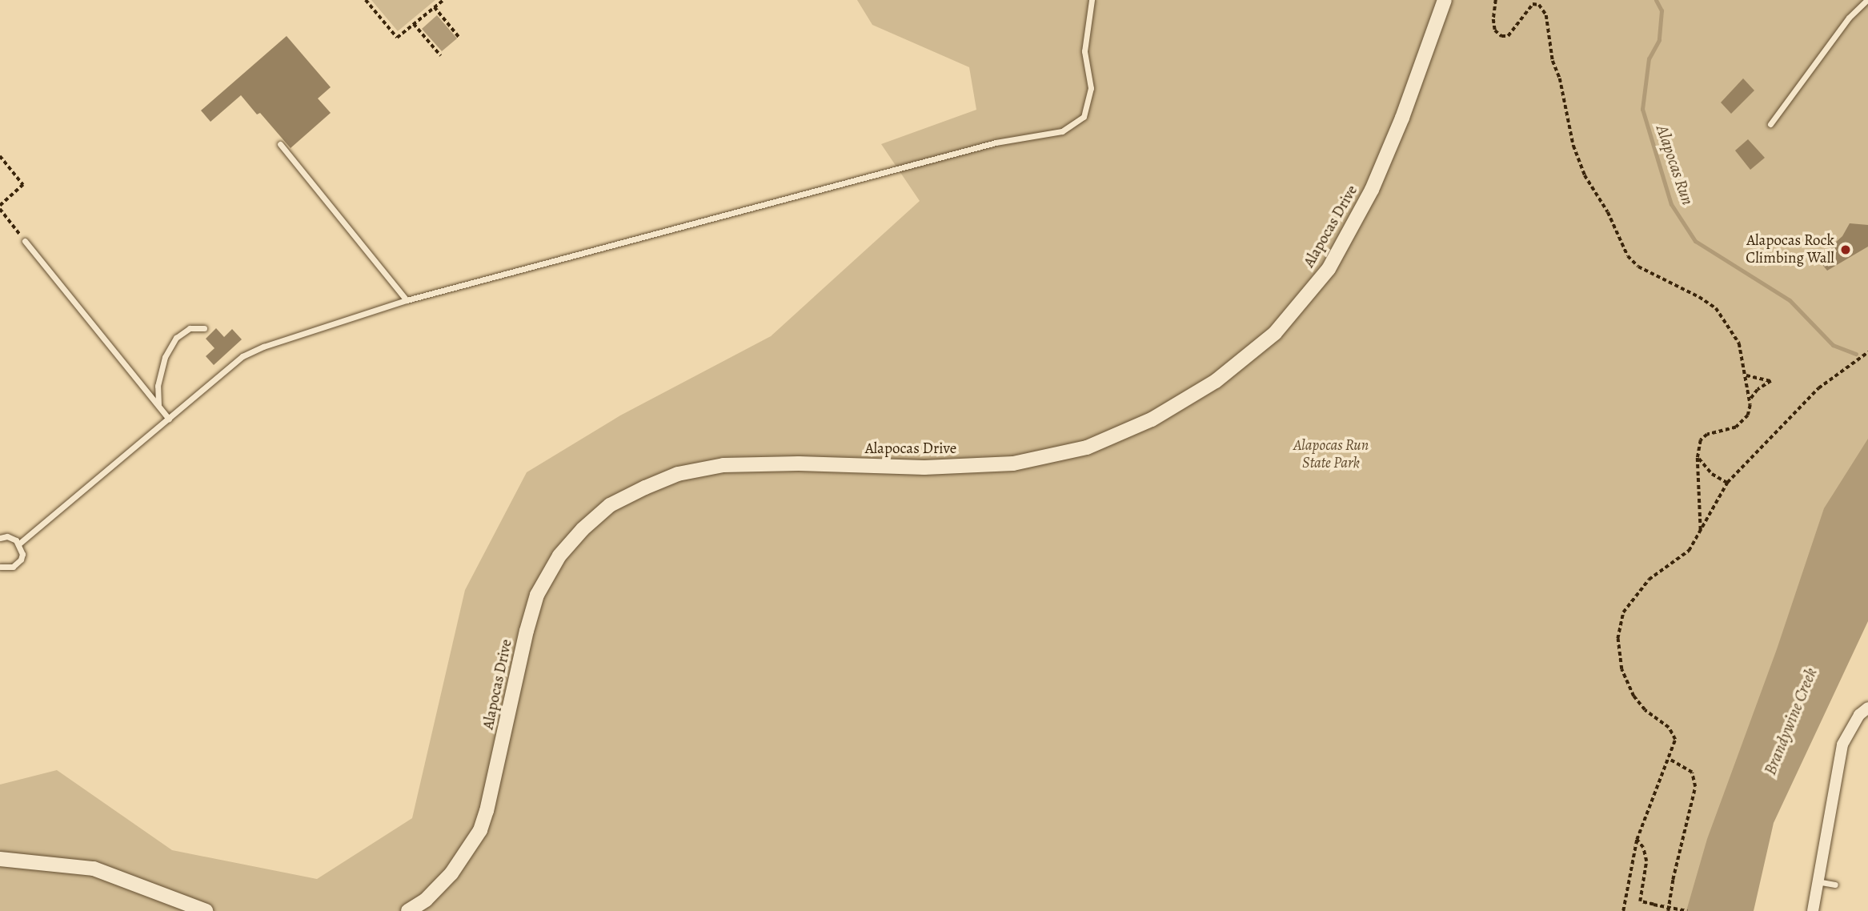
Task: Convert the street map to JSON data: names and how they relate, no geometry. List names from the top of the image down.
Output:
{
  "streets": {
    "street": ["Alapocas Drive"]
  },
  "water": ["Alapocas Run", "Brandywine Creek"],
  "parks": ["Alapocas Run State Park"],
  "places": ["Alapocas Rock Climbing Wall"]
}
